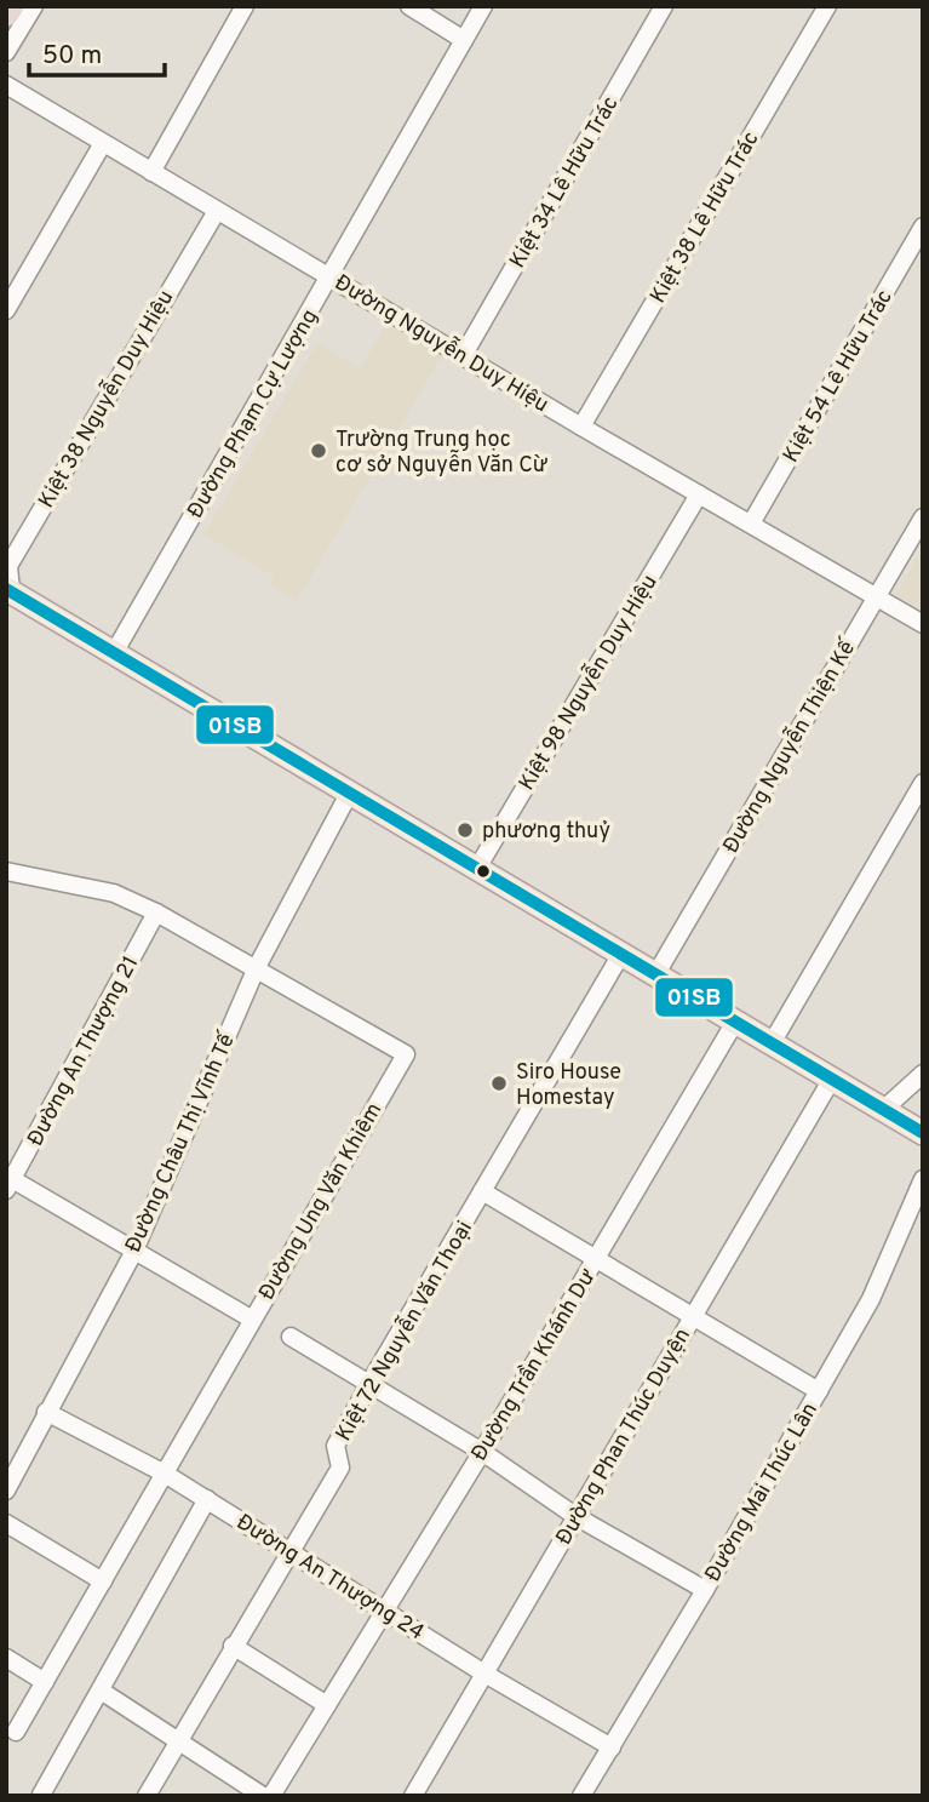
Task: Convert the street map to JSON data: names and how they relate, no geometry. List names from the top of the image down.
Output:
{
  "streets": {
    "street": [
      "Kiệt 34 Lê Hữu Trác",
      "Kiệt 38 Lê Hữu Trác",
      "Đường Nguyễn Duy Hiệu",
      "Kiệt 54 Lê Hữu Trác",
      "Kiệt 38 Nguyễn Duy Hiệu",
      "Đường Phạm Cự Lượng",
      "Kiệt 98 Nguyễn Duy Hiệu",
      "Đường Nguyễn Thiện Kế",
      "Đường An Thượng 21",
      "Đường Châu Thị Vĩnh Tế",
      "Đường Ung Văn Khiêm",
      "Kiệt 72 Nguyễn Văn Thoại",
      "Đường Trần Khánh Dư",
      "Đường Phan Thúc Duyện",
      "Đường Mai Thúc Lân",
      "Đường An Thượng 24"
    ]
  },
  "crossings": [
    ["Kiệt 34 Lê Hữu Trác", "Đường Nguyễn Duy Hiệu"],
    ["Kiệt 38 Lê Hữu Trác", "Đường Nguyễn Duy Hiệu"],
    ["Đường Nguyễn Duy Hiệu", "Kiệt 54 Lê Hữu Trác"],
    ["Đường Nguyễn Duy Hiệu", "Kiệt 38 Nguyễn Duy Hiệu"],
    ["Đường Nguyễn Duy Hiệu", "Đường Phạm Cự Lượng"],
    ["Đường Nguyễn Duy Hiệu", "Kiệt 98 Nguyễn Duy Hiệu"],
    ["Đường Nguyễn Duy Hiệu", "Đường Nguyễn Thiện Kế"],
    ["Đường An Thượng 21", "Đường Ung Văn Khiêm"],
    ["Đường Châu Thị Vĩnh Tế", "Đường Ung Văn Khiêm"],
    ["Đường Châu Thị Vĩnh Tế", "Đường An Thượng 24"],
    ["Đường Ung Văn Khiêm", "Đường An Thượng 24"],
    ["Kiệt 72 Nguyễn Văn Thoại", "Đường An Thượng 24"],
    ["Đường Trần Khánh Dư", "Đường An Thượng 24"],
    ["Đường Phan Thúc Duyện", "Đường An Thượng 24"],
    ["Đường Mai Thúc Lân", "Đường An Thượng 24"]
  ],
  "places": ["Trường Trung học cơ sở Nguyễn Văn Cừ", "phương thuỷ", "Siro House Homestay"],
  "lines": ["transit line 01SB"],
  "scale_bar": "50 m"
}
